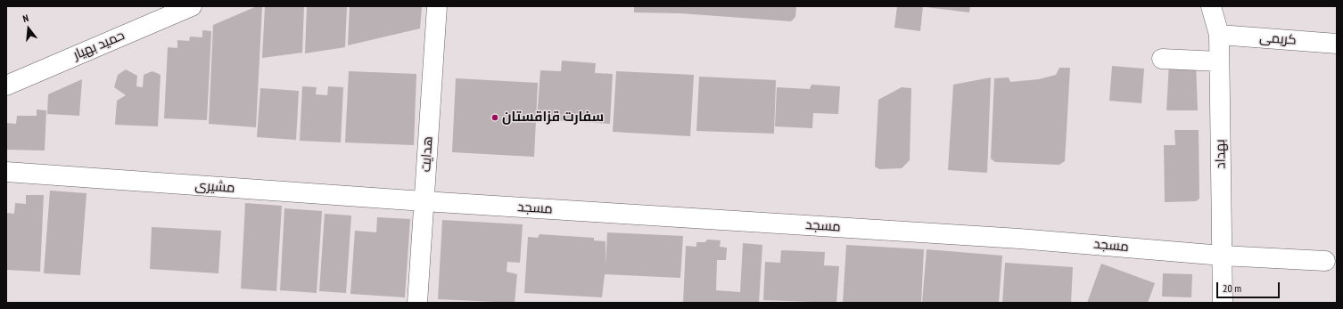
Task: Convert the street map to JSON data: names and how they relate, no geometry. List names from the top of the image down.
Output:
{
  "streets": {
    "street": [
      "کریمی",
      "حمید بهیار",
      "هدایت",
      "بهداد",
      "مشیری",
      "مسجد"
    ]
  },
  "crossings": [
    ["کریمی", "بهداد"],
    ["هدایت", "مشیری"],
    ["هدایت", "مسجد"],
    ["بهداد", "مسجد"],
    ["مشیری", "مسجد"]
  ],
  "places": ["سفارت قزاقستان"],
  "scale_bar": "20 m",
  "north": "top"
}
